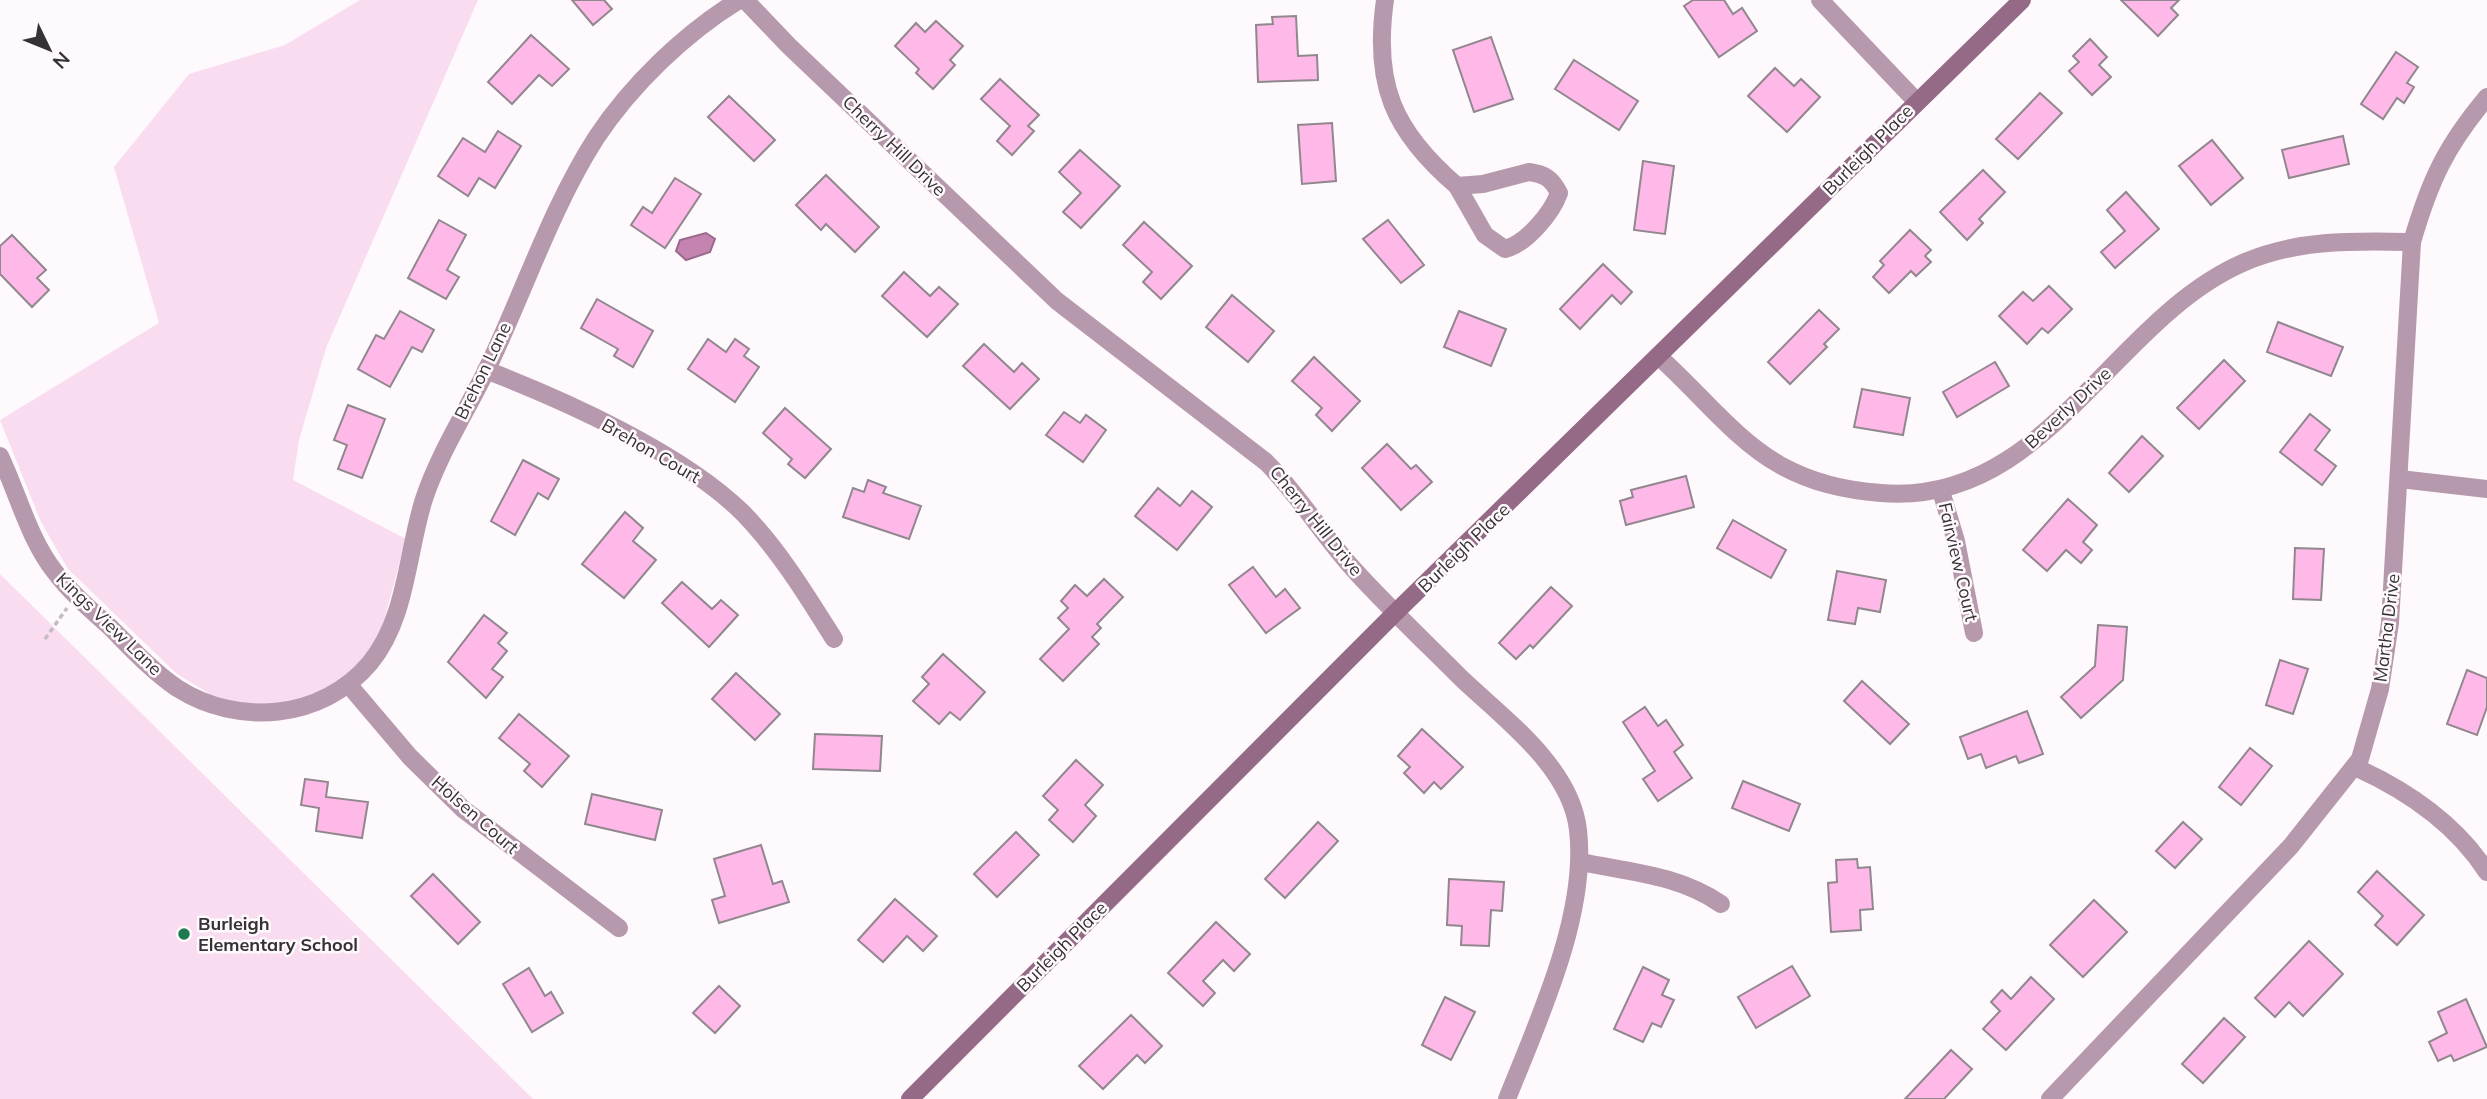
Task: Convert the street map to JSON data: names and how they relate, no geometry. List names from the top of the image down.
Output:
{
  "streets": {
    "street": [
      "Cherry Hill Drive",
      "Burleigh Place",
      "Brehon Lane",
      "Beverly Drive",
      "Brehon Court",
      "Fairview Court",
      "Kings View Lane",
      "Martha Drive",
      "Holsen Court"
    ]
  },
  "crossings": [
    ["Cherry Hill Drive", "Burleigh Place"],
    ["Burleigh Place", "Beverly Drive"],
    ["Brehon Lane", "Brehon Court"],
    ["Brehon Lane", "Kings View Lane"],
    ["Brehon Lane", "Holsen Court"],
    ["Beverly Drive", "Fairview Court"],
    ["Beverly Drive", "Martha Drive"]
  ],
  "places": ["Burleigh Elementary School"],
  "north": "bottom right"
}
